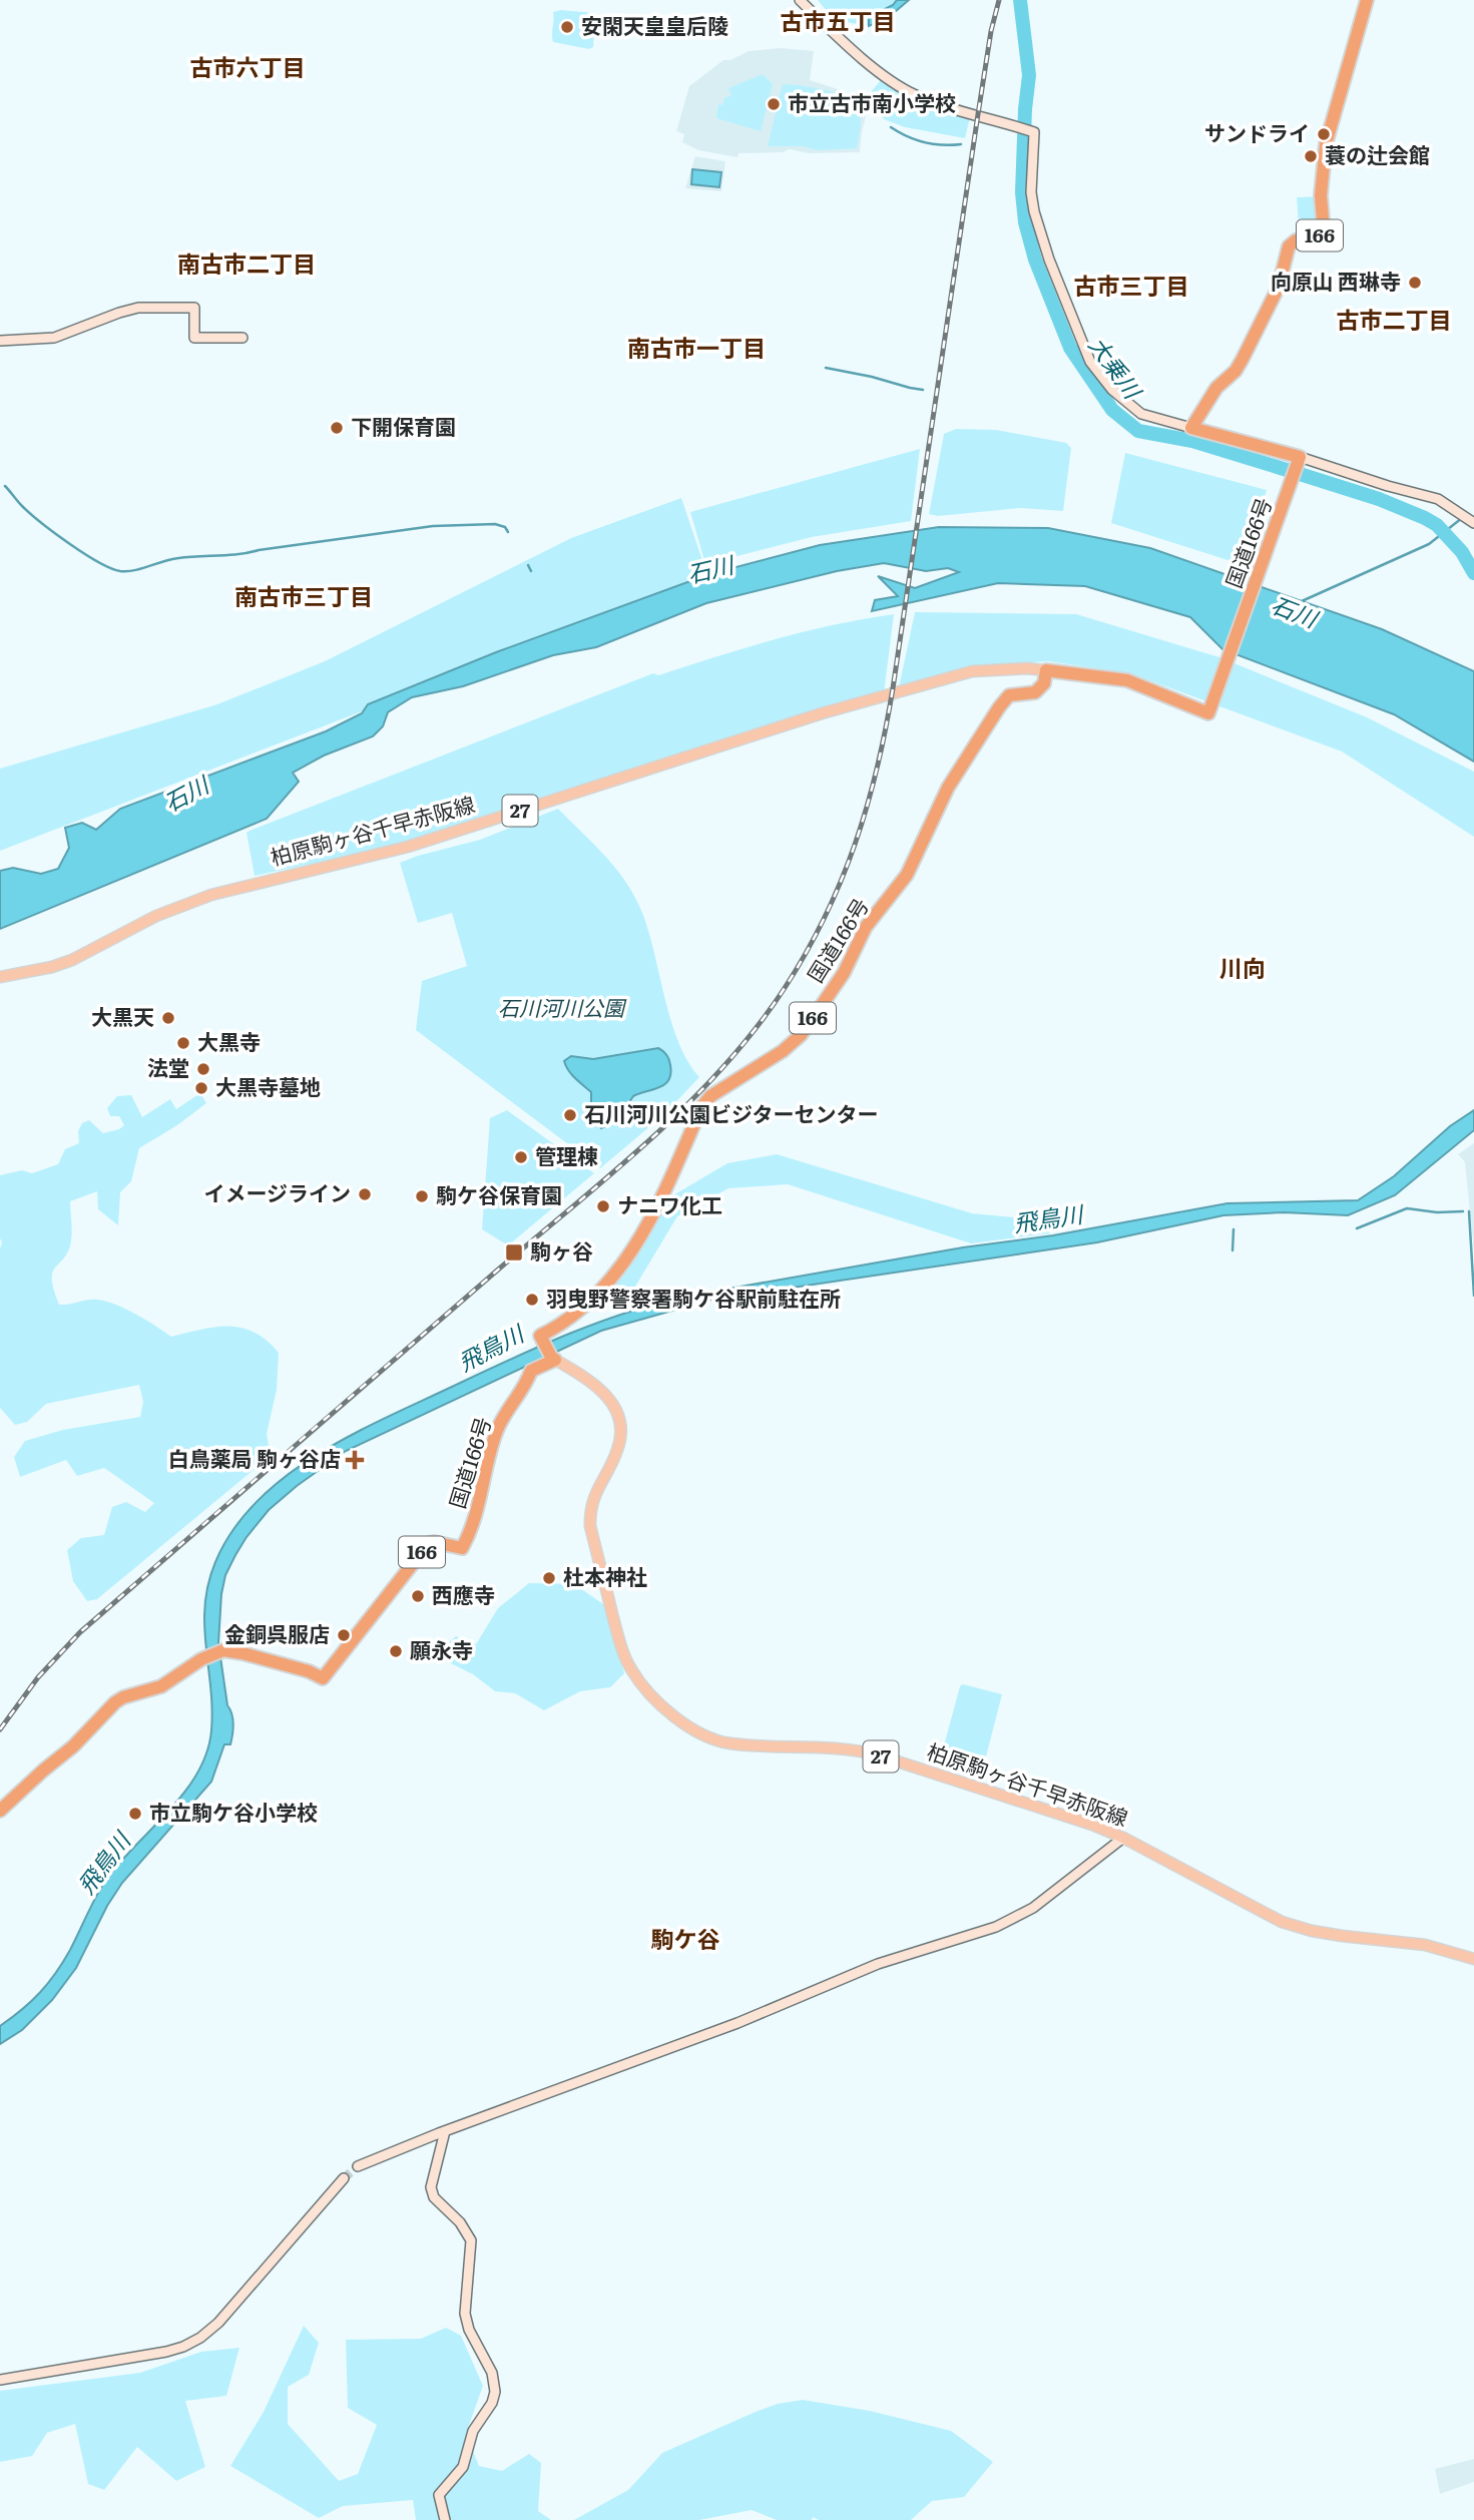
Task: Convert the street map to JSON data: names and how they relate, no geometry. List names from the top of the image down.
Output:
{
  "streets": {
    "highway": ["166", "国道166号"],
    "main road": ["27", "柏原駒ヶ谷千早赤阪線"]
  },
  "crossings": [
    ["国道166号", "柏原駒ヶ谷千早赤阪線"]
  ],
  "districts": [
    "古市五丁目",
    "古市六丁目",
    "南古市二丁目",
    "古市三丁目",
    "古市二丁目",
    "南古市一丁目",
    "南古市三丁目",
    "川向",
    "駒ケ谷"
  ],
  "water": ["大乗川", "石川", "飛鳥川"],
  "parks": ["石川河川公園"],
  "places": {
    "other": [
      "安閑天皇皇后陵",
      "市立古市南小学校",
      "サンドライ",
      "蓑の辻会館",
      "向原山 西琳寺",
      "下開保育園",
      "大黒天",
      "大黒寺",
      "法堂",
      "大黒寺墓地",
      "石川河川公園ビジターセンター",
      "管理棟",
      "イメージライン",
      "駒ケ谷保育園",
      "ナニワ化工",
      "羽曳野警察署駒ケ谷駅前駐在所",
      "杜本神社",
      "西應寺",
      "金銅呉服店",
      "願永寺",
      "市立駒ケ谷小学校"
    ],
    "transit": ["駒ヶ谷"],
    "health": ["白鳥薬局 駒ヶ谷店"]
  }
}
